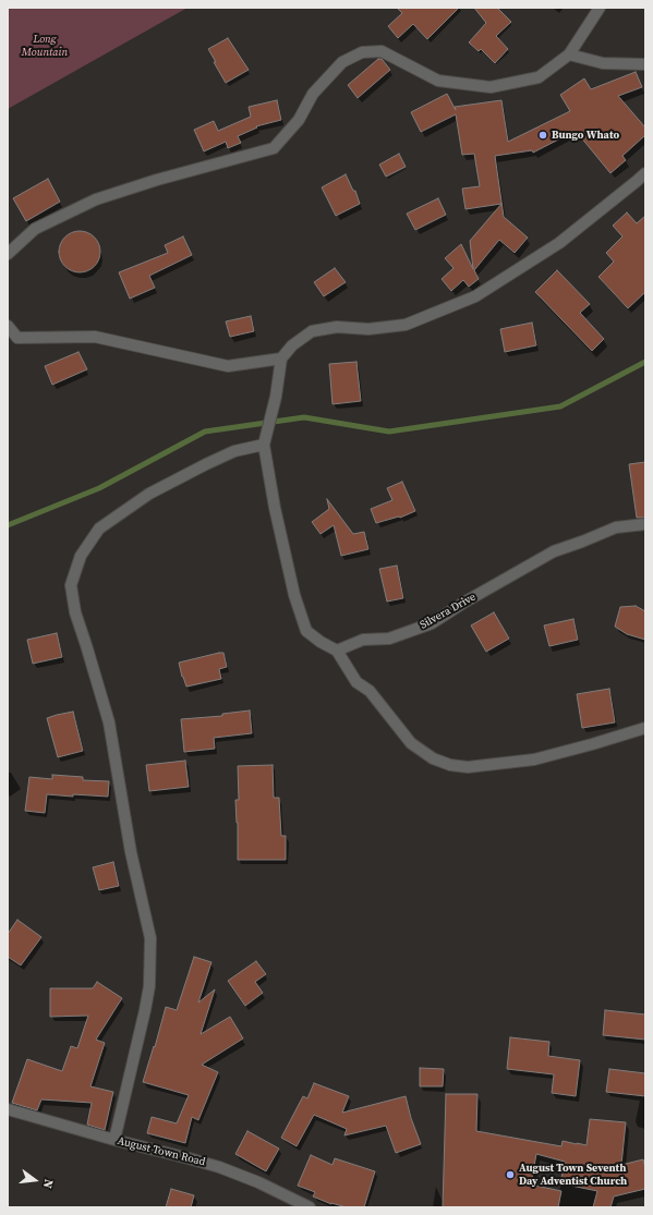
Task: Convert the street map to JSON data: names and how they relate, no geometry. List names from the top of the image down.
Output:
{
  "streets": {
    "street": ["Silvera Drive", "August Town Road"]
  },
  "parks": ["Long Mountain"],
  "places": ["Bungo Whato", "August Town Seventh Day Adventist Church"],
  "north": "right"
}
